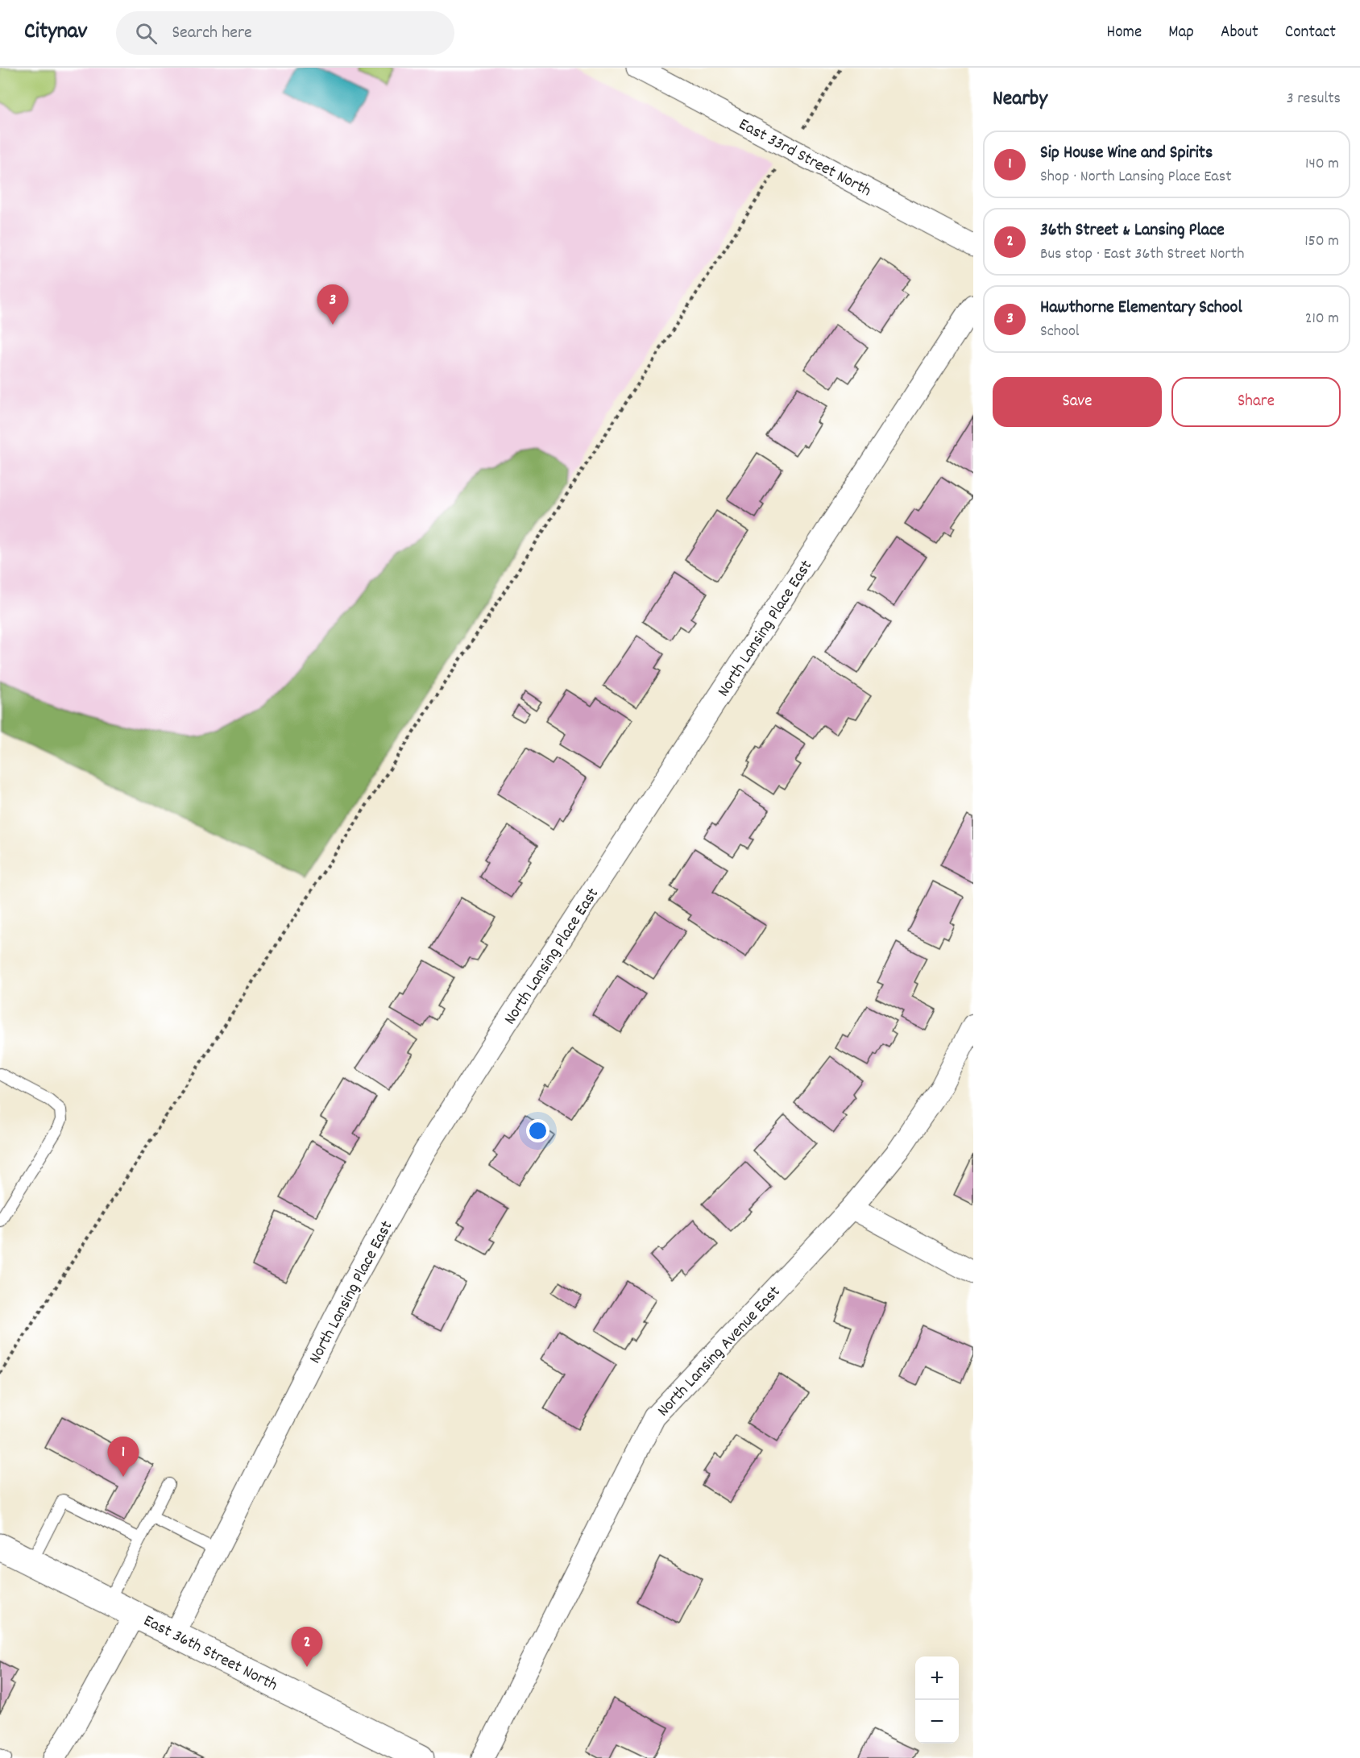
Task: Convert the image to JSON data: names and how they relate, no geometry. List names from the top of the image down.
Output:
{
  "streets": {
    "main road": ["East 36th Street North"],
    "street": ["East 33rd Street North", "North Lansing Place East", "North Lansing Avenue East"]
  },
  "crossings": [
    ["North Lansing Place East", "East 36th Street North"]
  ],
  "page": {
    "header": "Citynav",
    "search": "Search here",
    "nav": [
      "Home",
      "Map",
      "About",
      "Contact"
    ],
    "heading": ["Nearby", "3 results"],
    "list": [
      {
        "mark": "1",
        "name": "Sip House Wine and Spirits",
        "note": "Shop · North Lansing Place East",
        "value": "140 m"
      },
      {
        "mark": "2",
        "name": "36th Street & Lansing Place",
        "note": "Bus stop · East 36th Street North",
        "value": "150 m"
      },
      {
        "mark": "3",
        "name": "Hawthorne Elementary School",
        "note": "School",
        "value": "210 m"
      }
    ],
    "pins": ["3", "1", "2"],
    "buttons": ["Save", "Share"],
    "map_buttons": ["+", "−"]
  }
}
